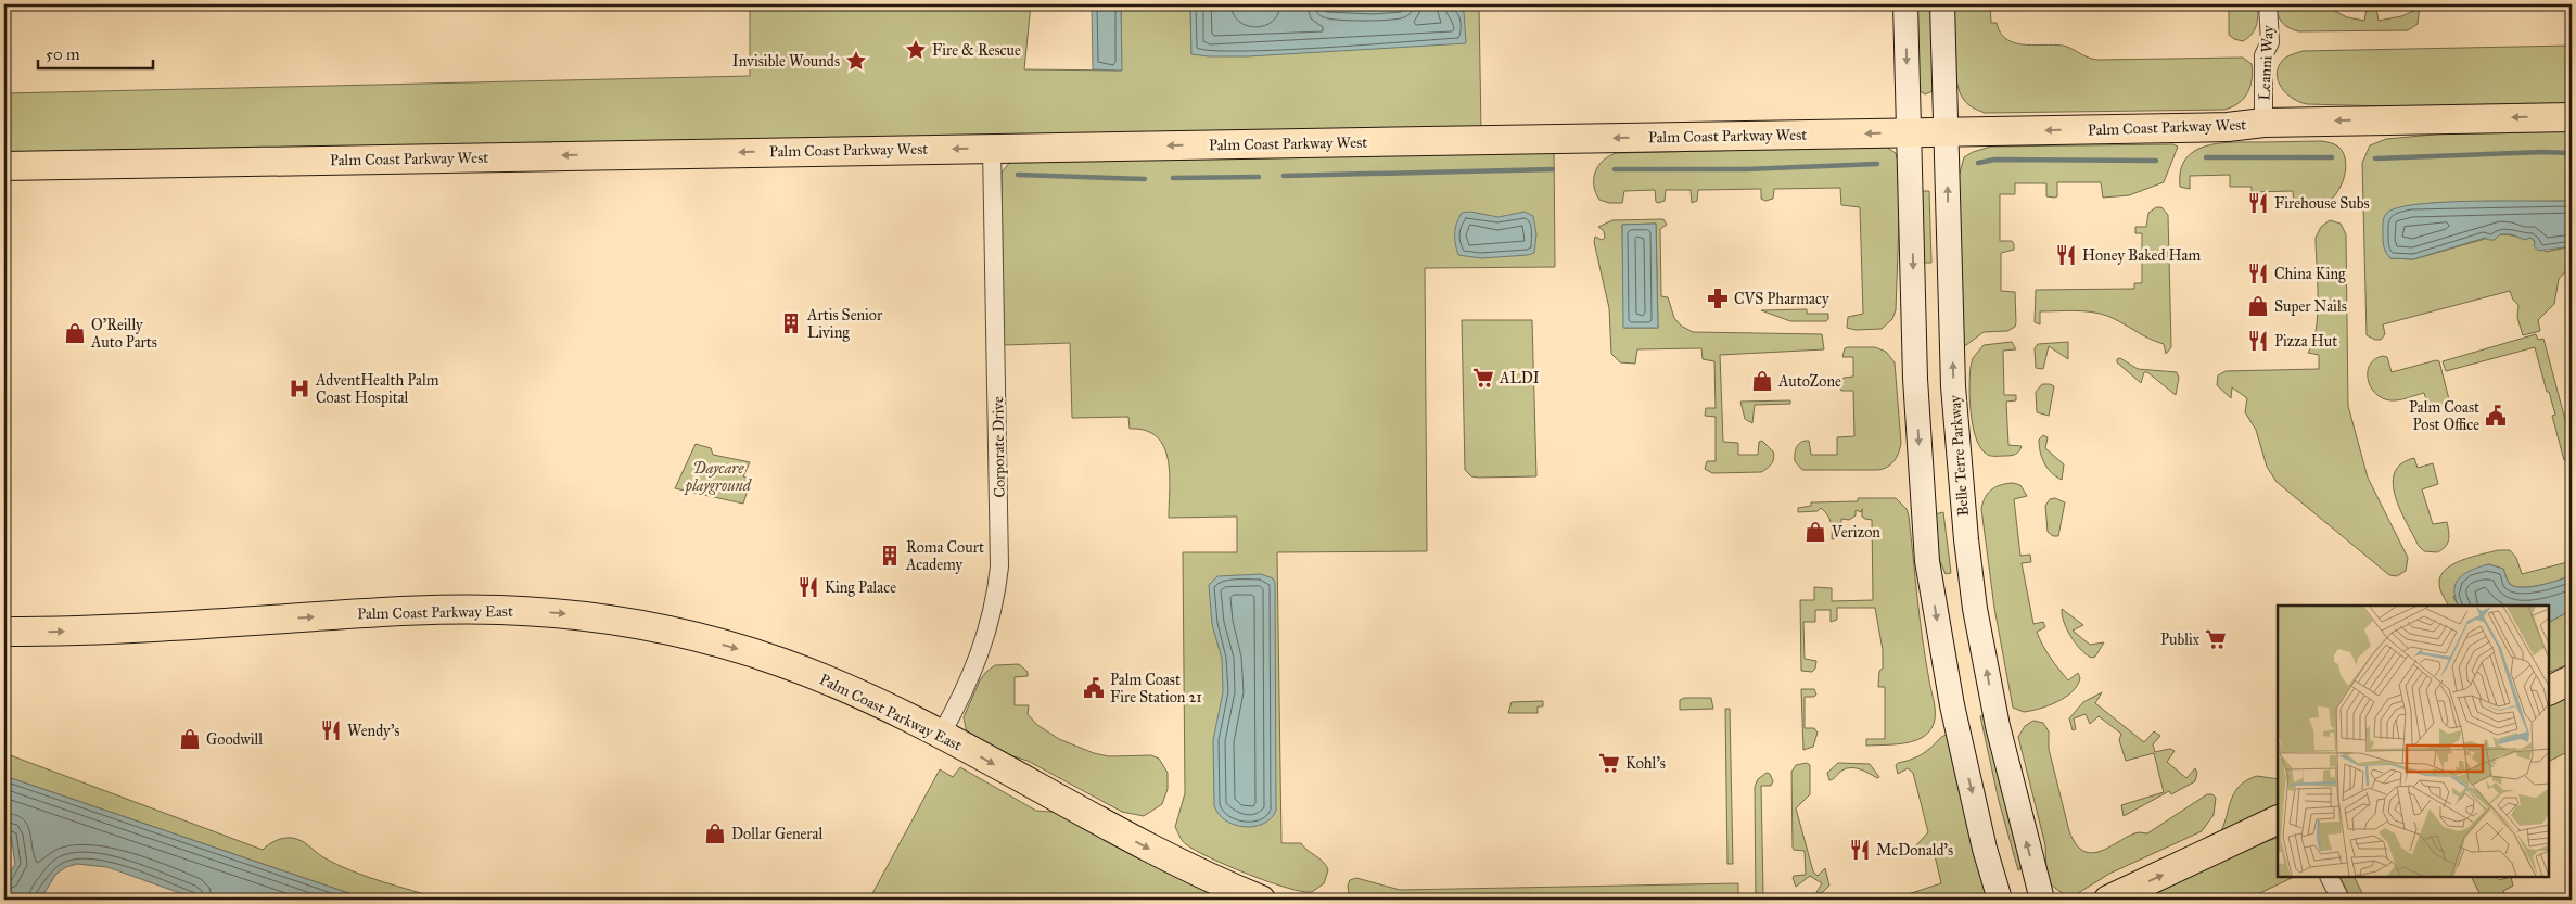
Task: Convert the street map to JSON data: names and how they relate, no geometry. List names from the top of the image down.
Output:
{
  "streets": {
    "main road": ["Palm Coast Parkway West", "Belle Terre Parkway", "Palm Coast Parkway East"],
    "street": ["Leanni Way", "Corporate Drive"]
  },
  "crossings": [
    ["Leanni Way", "Palm Coast Parkway West"],
    ["Palm Coast Parkway West", "Corporate Drive"],
    ["Palm Coast Parkway West", "Belle Terre Parkway"],
    ["Corporate Drive", "Palm Coast Parkway East"]
  ],
  "one_way": ["Palm Coast Parkway West", "Palm Coast Parkway East"],
  "parks": ["Daycare playground"],
  "places": {
    "place": ["Fire & Rescue", "Invisible Wounds"],
    "restaurant": [
      "Firehouse Subs",
      "Honey Baked Ham",
      "China King",
      "Pizza Hut",
      "King Palace",
      "Wendy's",
      "McDonald's"
    ],
    "pharmacy": ["CVS Pharmacy"],
    "shop": [
      "Super Nails",
      "O'Reilly Auto Parts",
      "AutoZone",
      "Verizon",
      "Goodwill",
      "Dollar General"
    ],
    "building": ["Artis Senior Living", "Roma Court Academy"],
    "supermarket": ["ALDI", "Publix", "Kohl's"],
    "hospital": ["AdventHealth Palm Coast Hospital"],
    "public building": ["Palm Coast Post Office", "Palm Coast Fire Station 21"]
  },
  "scale_bar": "50 m"
}
